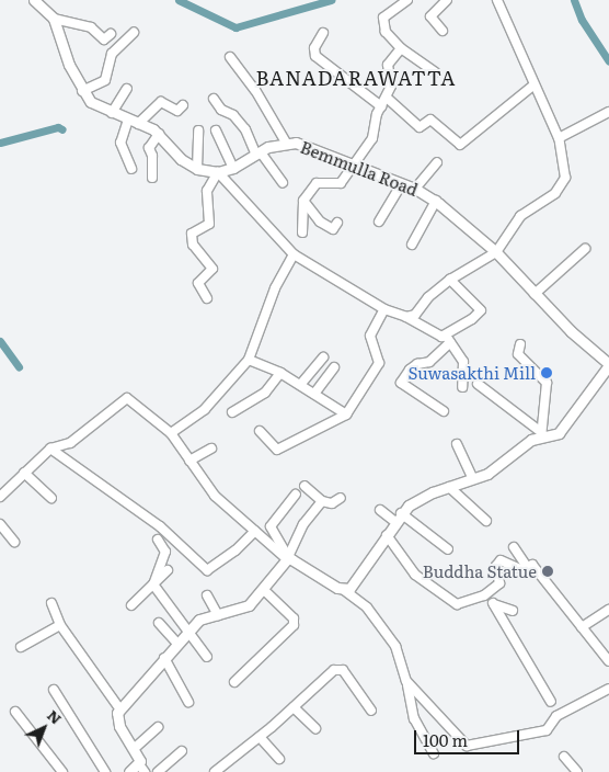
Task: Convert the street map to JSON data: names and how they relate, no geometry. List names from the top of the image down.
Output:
{
  "streets": {
    "street": ["Bemmulla Road"]
  },
  "districts": ["BANADARAWATTA"],
  "places": ["Suwasakthi Mill", "Buddha Statue"],
  "scale_bar": "100 m",
  "north": "top right"
}
